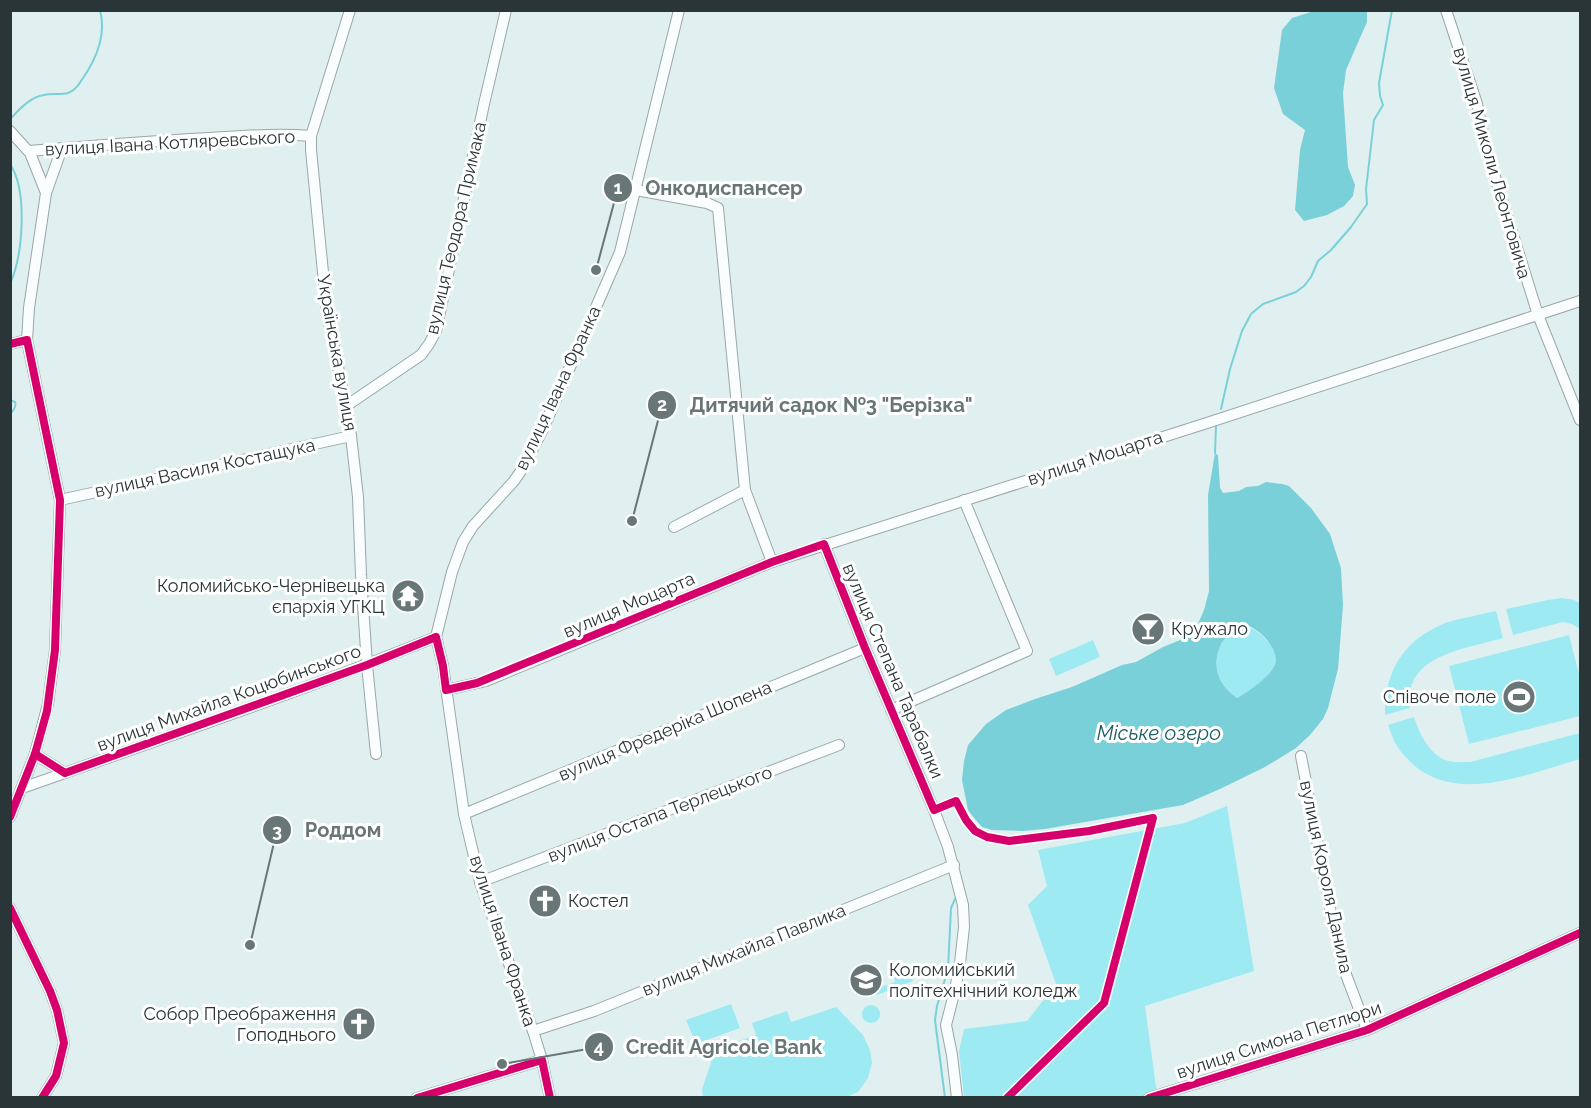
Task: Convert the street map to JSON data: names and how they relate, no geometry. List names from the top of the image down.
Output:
{
  "streets": {
    "street": [
      "вулиця Івана Котляревського",
      "вулиця Миколи Леонтовича",
      "вулиця Теодора Примака",
      "Українська вулиця",
      "вулиця Івана Франка",
      "вулиця Моцарта",
      "вулиця Василя Костащука",
      "вулиця Степана Тарабалки",
      "вулиця Михайла Коцюбинського",
      "вулиця Фредеріка Шопена",
      "вулиця Остапа Терлецького",
      "вулиця Короля Данила",
      "вулиця Михайла Павлика",
      "вулиця Симона Петлюри"
    ]
  },
  "crossings": [
    ["вулиця Івана Котляревського", "Українська вулиця"],
    ["вулиця Миколи Леонтовича", "вулиця Моцарта"],
    ["вулиця Теодора Примака", "Українська вулиця"],
    ["Українська вулиця", "вулиця Василя Костащука"],
    ["Українська вулиця", "вулиця Михайла Коцюбинського"],
    ["вулиця Івана Франка", "вулиця Моцарта"],
    ["вулиця Івана Франка", "вулиця Михайла Коцюбинського"],
    ["вулиця Івана Франка", "вулиця Фредеріка Шопена"],
    ["вулиця Івана Франка", "вулиця Остапа Терлецького"],
    ["вулиця Івана Франка", "вулиця Михайла Павлика"],
    ["вулиця Моцарта", "вулиця Степана Тарабалки"],
    ["вулиця Степана Тарабалки", "вулиця Фредеріка Шопена"],
    ["вулиця Степана Тарабалки", "вулиця Михайла Павлика"],
    ["вулиця Короля Данила", "вулиця Симона Петлюри"]
  ],
  "water": ["Міське озеро"],
  "places": {
    "other": [
      "Онкодиспансер",
      "Дитячий садок №3 \"Берізка\"",
      "Роддом",
      "Credit Agricole Bank"
    ],
    "temple": ["Коломийсько-Чернівецька єпархія УГКЦ"],
    "bar": ["Кружало"],
    "sports": ["Співоче поле"],
    "church": ["Костел", "Собор Преображення Гоподнього"],
    "school or university": ["Коломийський політехнічний коледж"]
  }
}
